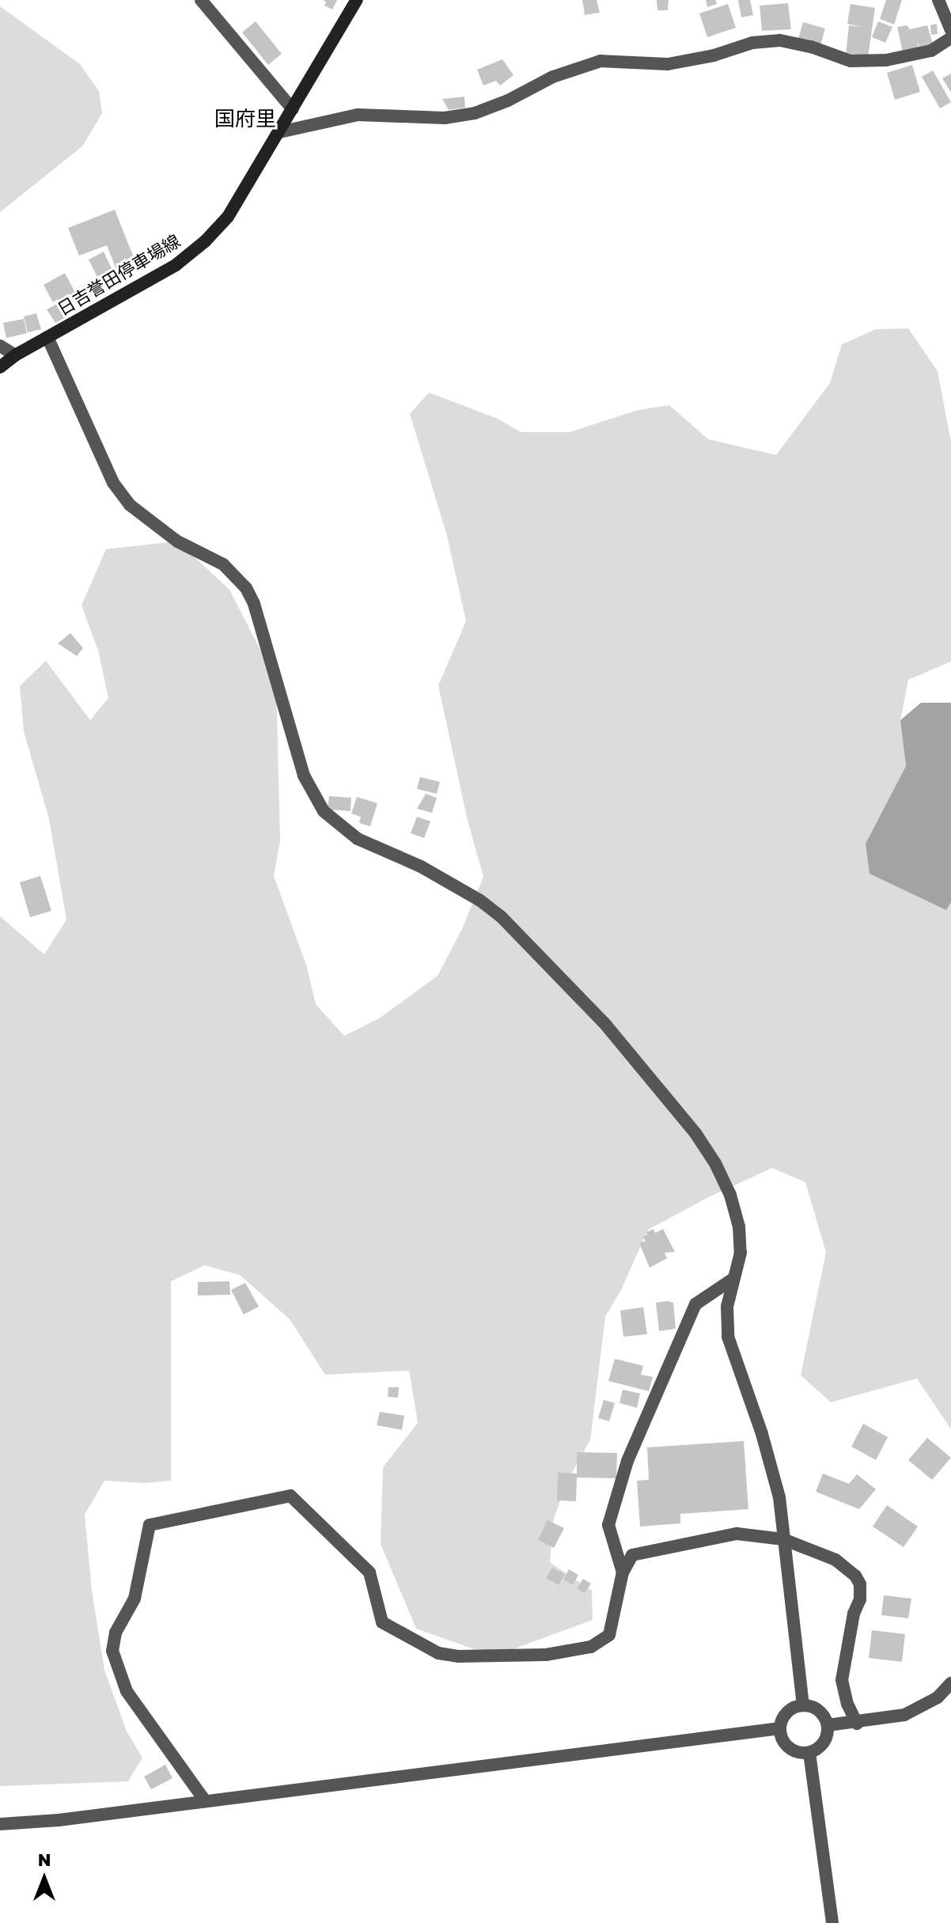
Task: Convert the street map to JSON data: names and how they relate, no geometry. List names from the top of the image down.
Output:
{
  "streets": {
    "main road": ["日吉誉田停車場線"]
  },
  "districts": ["国府里"],
  "north": "top"
}
